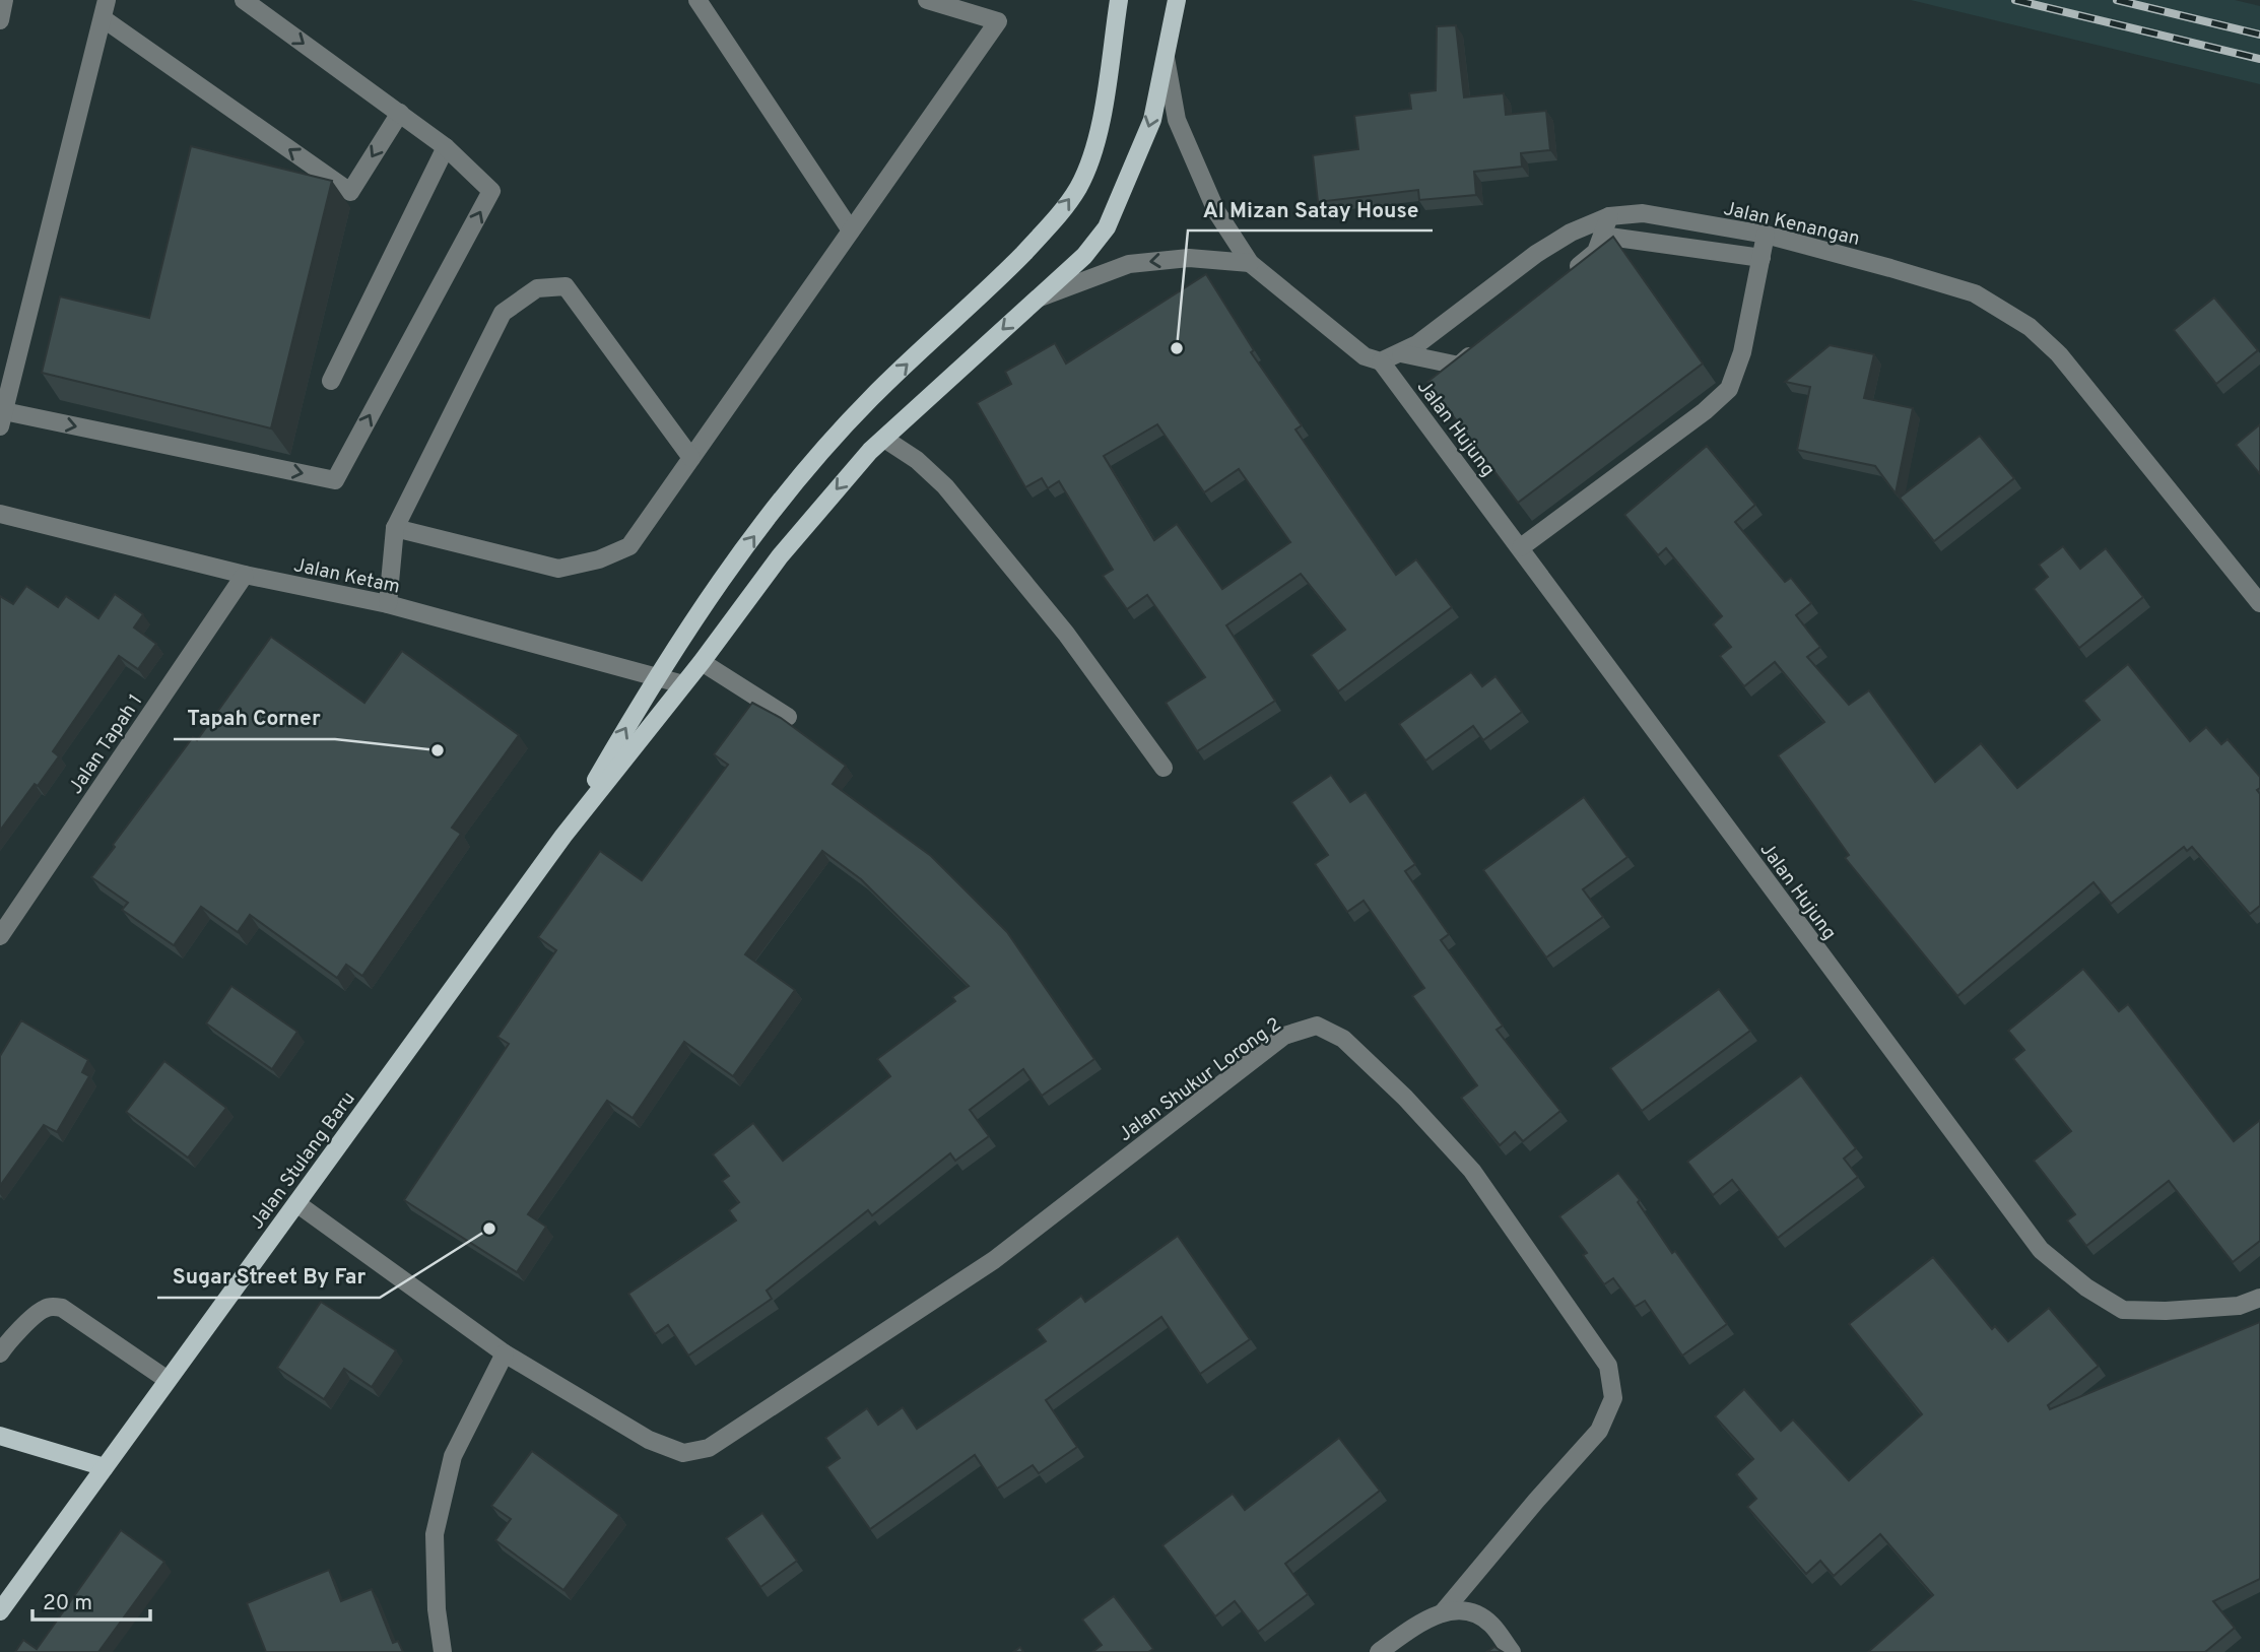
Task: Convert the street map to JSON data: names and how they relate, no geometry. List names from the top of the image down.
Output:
{
  "streets": {
    "main road": ["Jalan Stulang Baru"],
    "street": [
      "Jalan Kenangan",
      "Jalan Hujung",
      "Jalan Ketam",
      "Jalan Tapah 1",
      "Jalan Shukur Lorong 2"
    ]
  },
  "crossings": [
    ["Jalan Kenangan", "Jalan Hujung"],
    ["Jalan Ketam", "Jalan Tapah 1"],
    ["Jalan Shukur Lorong 2", "Jalan Stulang Baru"]
  ],
  "places": ["Al Mizan Satay House", "Tapah Corner", "Sugar Street By Far"],
  "scale_bar": "20 m"
}
